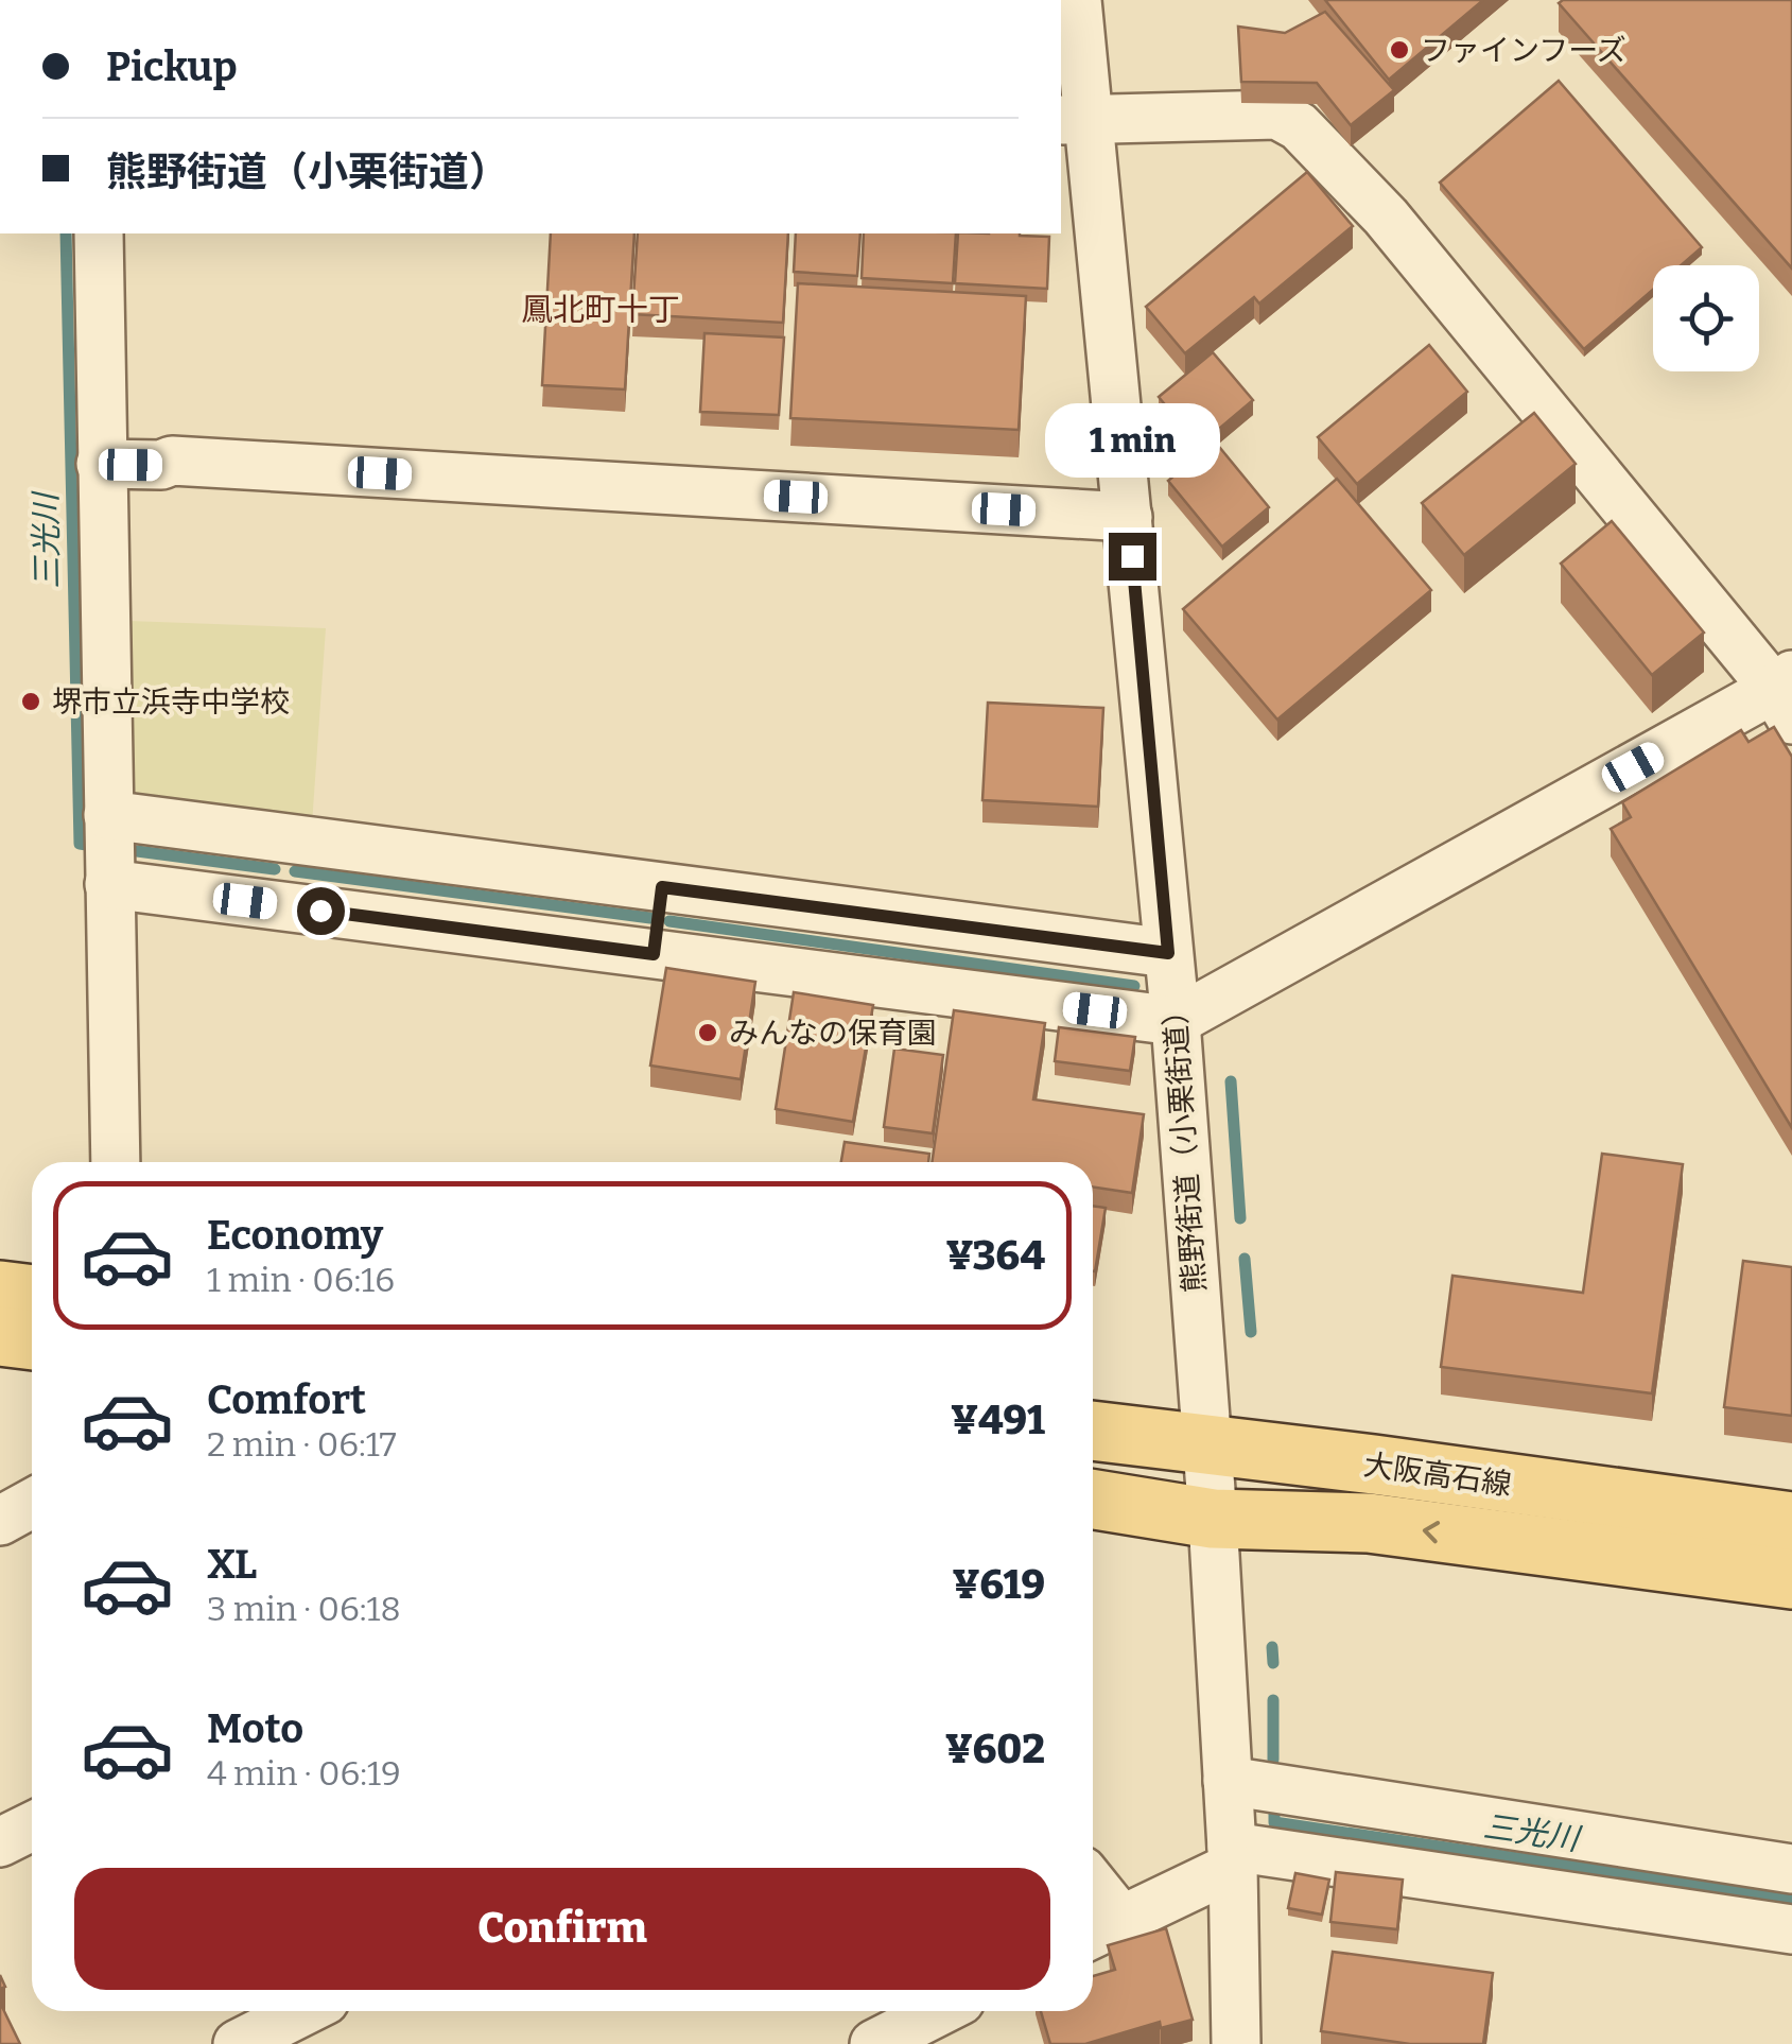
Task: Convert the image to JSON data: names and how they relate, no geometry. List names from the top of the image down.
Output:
{
  "streets": {
    "main road": ["大阪高石線"],
    "street": ["熊野街道（小栗街道）"]
  },
  "crossings": [
    ["熊野街道（小栗街道）", "大阪高石線"]
  ],
  "districts": ["鳳北町十丁"],
  "water": ["三光川"],
  "places": ["ファインフーズ", "堺市立浜寺中学校", "みんなの保育園"],
  "page": {
    "banner": ["Pickup", "熊野街道（小栗街道）"],
    "bubble": "1 min",
    "list": [
      {
        "name": "Economy",
        "note": "1 min · 06:16",
        "value": "¥364"
      },
      {
        "name": "Comfort",
        "note": "2 min · 06:17",
        "value": "¥491"
      },
      {
        "name": "XL",
        "note": "3 min · 06:18",
        "value": "¥619"
      },
      {
        "name": "Moto",
        "note": "4 min · 06:19",
        "value": "¥602"
      }
    ],
    "buttons": "Confirm"
  }
}
